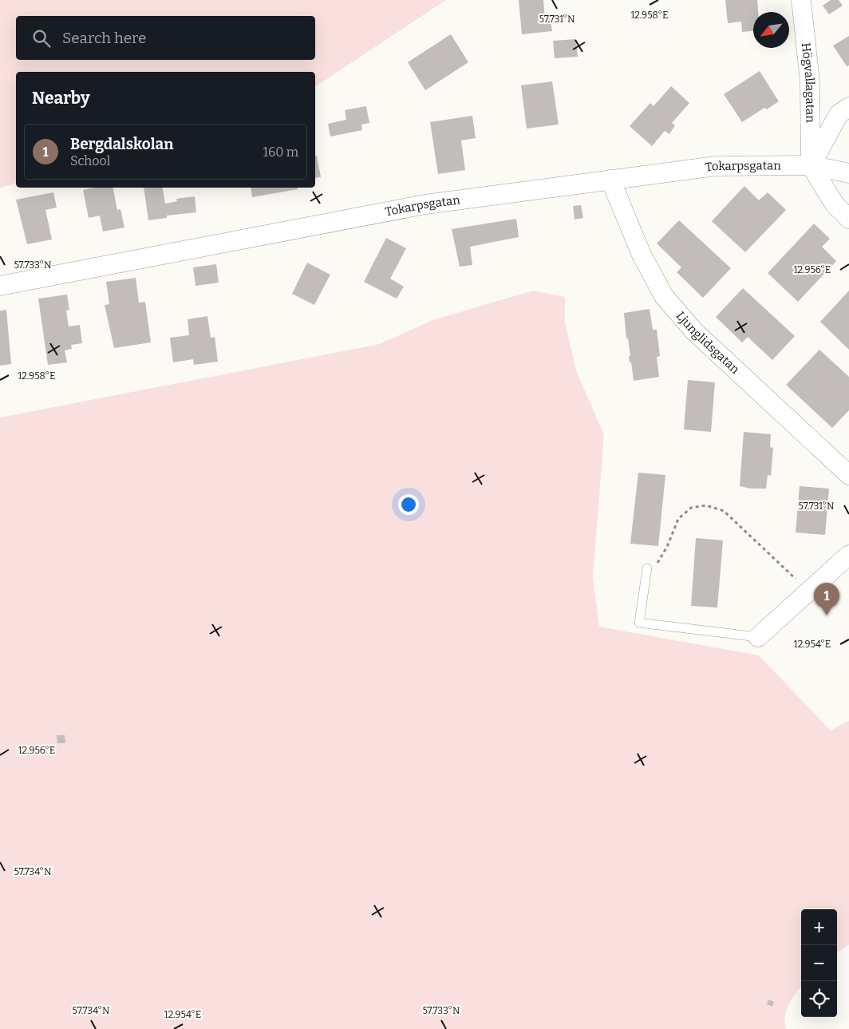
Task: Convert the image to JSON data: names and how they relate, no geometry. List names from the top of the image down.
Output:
{
  "streets": {
    "street": ["Högvallagatan", "Tokarpsgatan", "Ljunglidsgatan"]
  },
  "crossings": [
    ["Högvallagatan", "Tokarpsgatan"],
    ["Tokarpsgatan", "Ljunglidsgatan"]
  ],
  "north": "bottom left",
  "page": {
    "search": "Search here",
    "heading": "Nearby",
    "list": [
      {
        "mark": "1",
        "name": "Bergdalskolan",
        "note": "School",
        "value": "160 m"
      }
    ],
    "pins": "1",
    "map_buttons": ["+", "−"]
  },
  "coordinates": [
    "12.958°E",
    "57.731°N",
    "57.733°N",
    "12.956°E",
    "12.954°E",
    "57.734°N"
  ]
}
